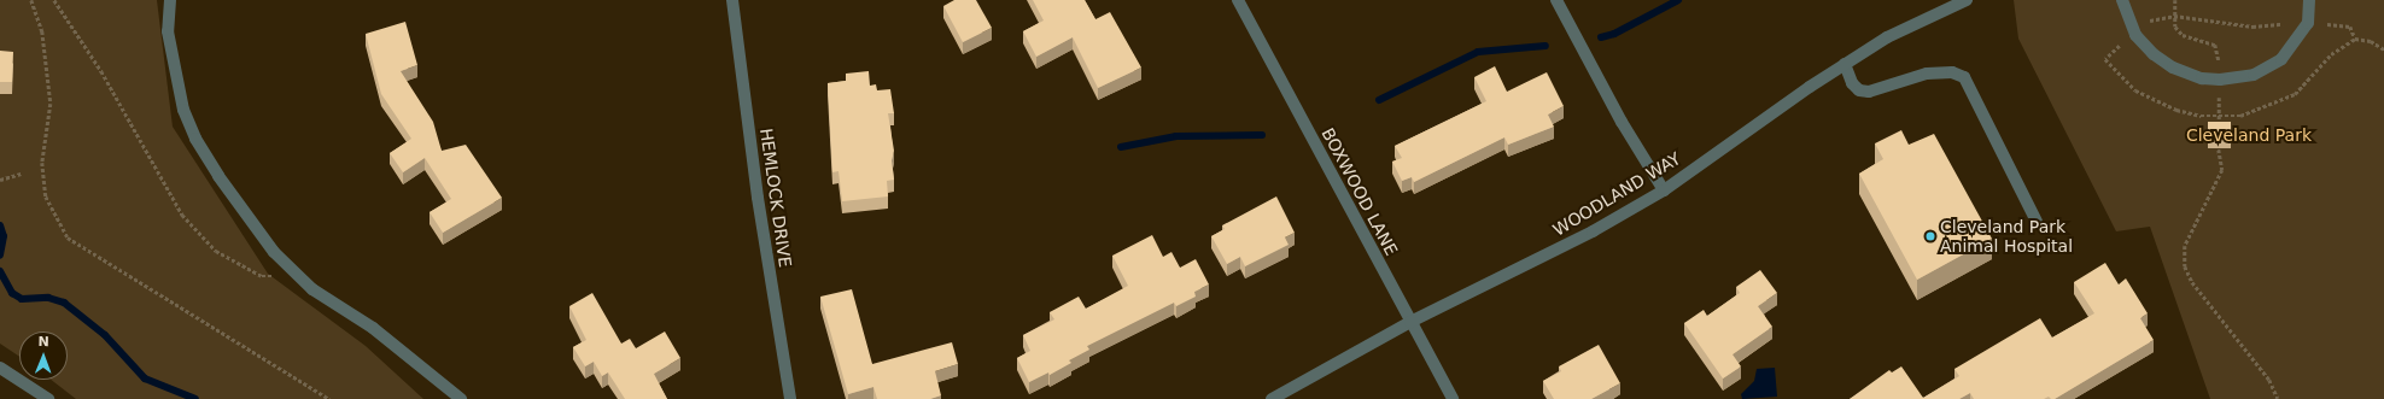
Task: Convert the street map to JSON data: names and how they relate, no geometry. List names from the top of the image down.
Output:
{
  "streets": {
    "street": ["BOXWOOD LANE", "WOODLAND WAY", "HEMLOCK DRIVE"]
  },
  "crossings": [
    ["BOXWOOD LANE", "WOODLAND WAY"]
  ],
  "parks": ["Cleveland Park"],
  "places": ["Cleveland Park Animal Hospital"],
  "north": "top"
}
